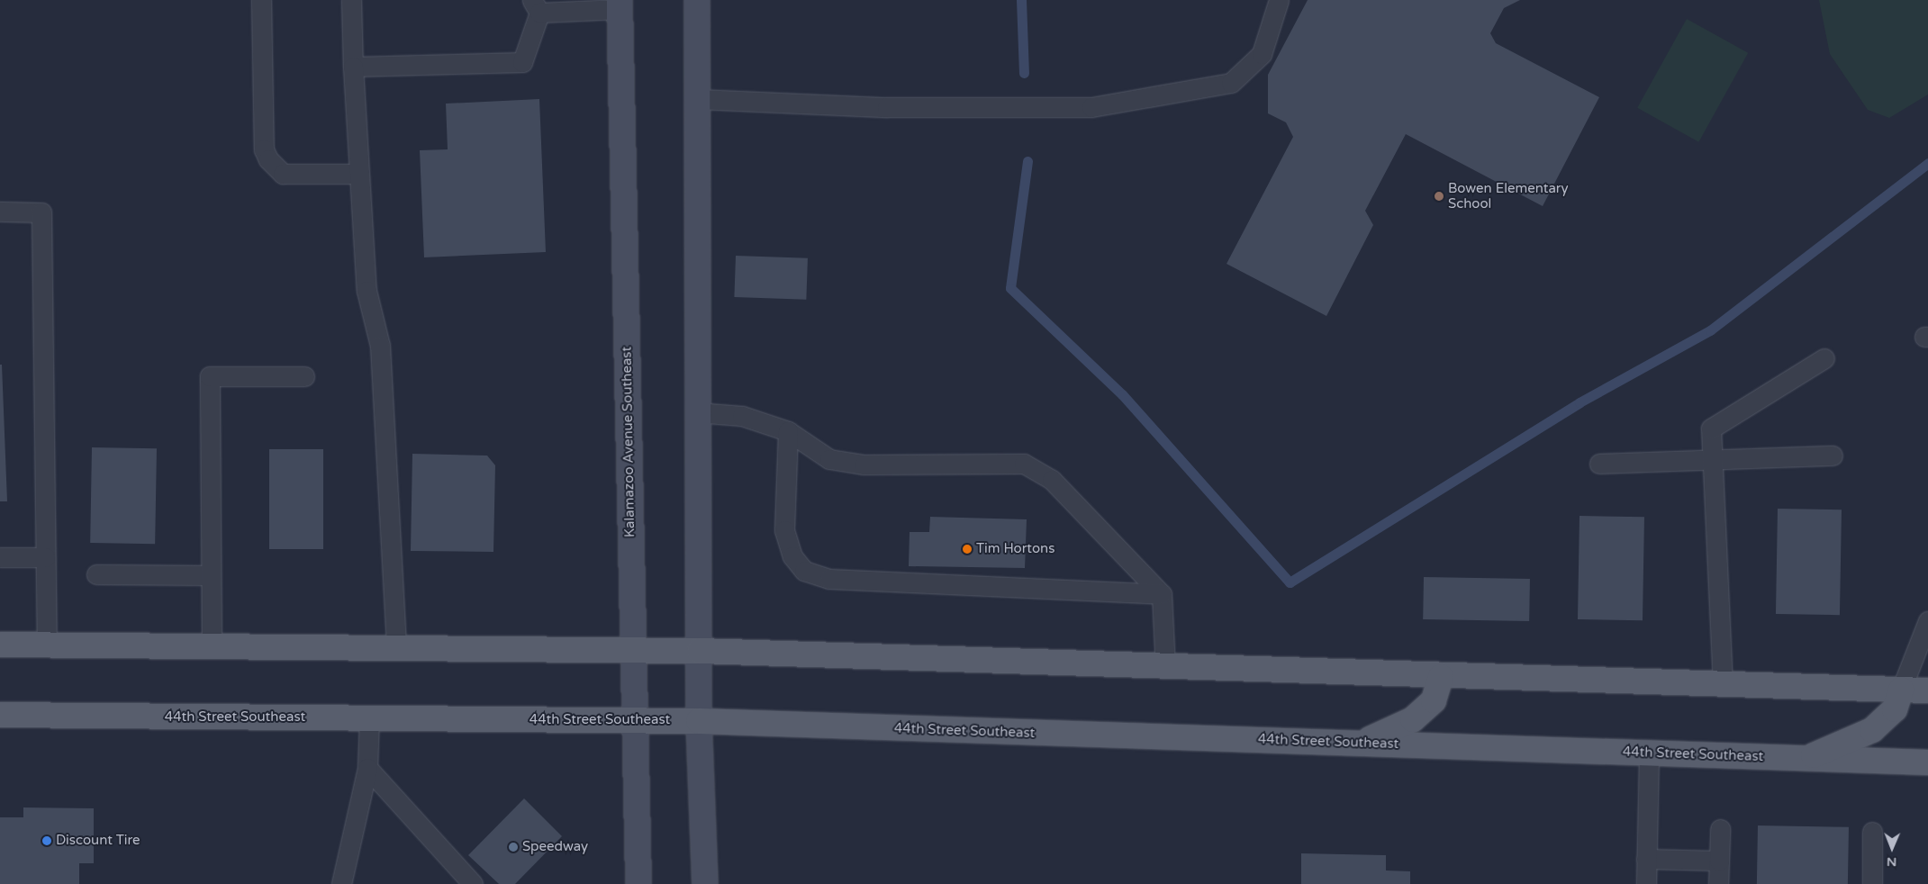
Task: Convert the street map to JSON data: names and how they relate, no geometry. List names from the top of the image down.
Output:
{
  "streets": {
    "main road": ["Kalamazoo Avenue Southeast", "44th Street Southeast"]
  },
  "crossings": [
    ["Kalamazoo Avenue Southeast", "44th Street Southeast"]
  ],
  "places": [
    "Bowen Elementary School",
    "Tim Hortons",
    "Discount Tire",
    "Speedway"
  ],
  "north": "bottom"
}
